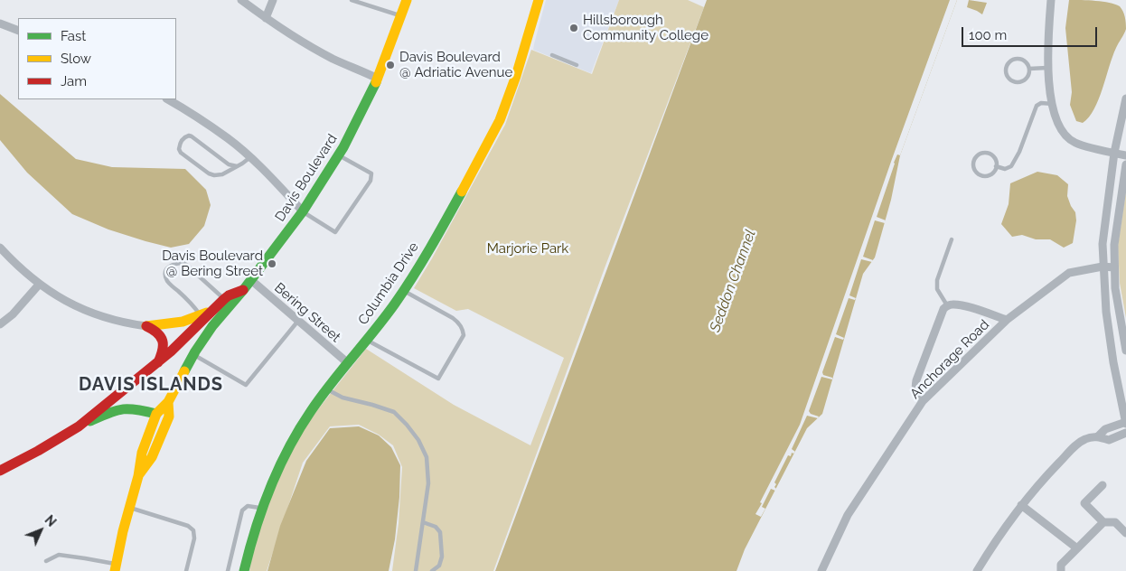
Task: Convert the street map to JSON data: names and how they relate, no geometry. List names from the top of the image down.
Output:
{
  "streets": {
    "street": [
      "Davis Boulevard",
      "Columbia Drive",
      "Bering Street",
      "Anchorage Road"
    ]
  },
  "crossings": [
    ["Davis Boulevard", "Bering Street"],
    ["Columbia Drive", "Bering Street"]
  ],
  "districts": ["DAVIS ISLANDS"],
  "water": ["Seddon Channel"],
  "parks": ["Marjorie Park"],
  "places": ["Hillsborough Community College", "Davis Boulevard @ Adriatic Avenue", "Davis Boulevard @ Bering Street"],
  "legend": ["Fast", "Slow", "Jam"],
  "scale_bar": "100 m",
  "north": "top right"
}
